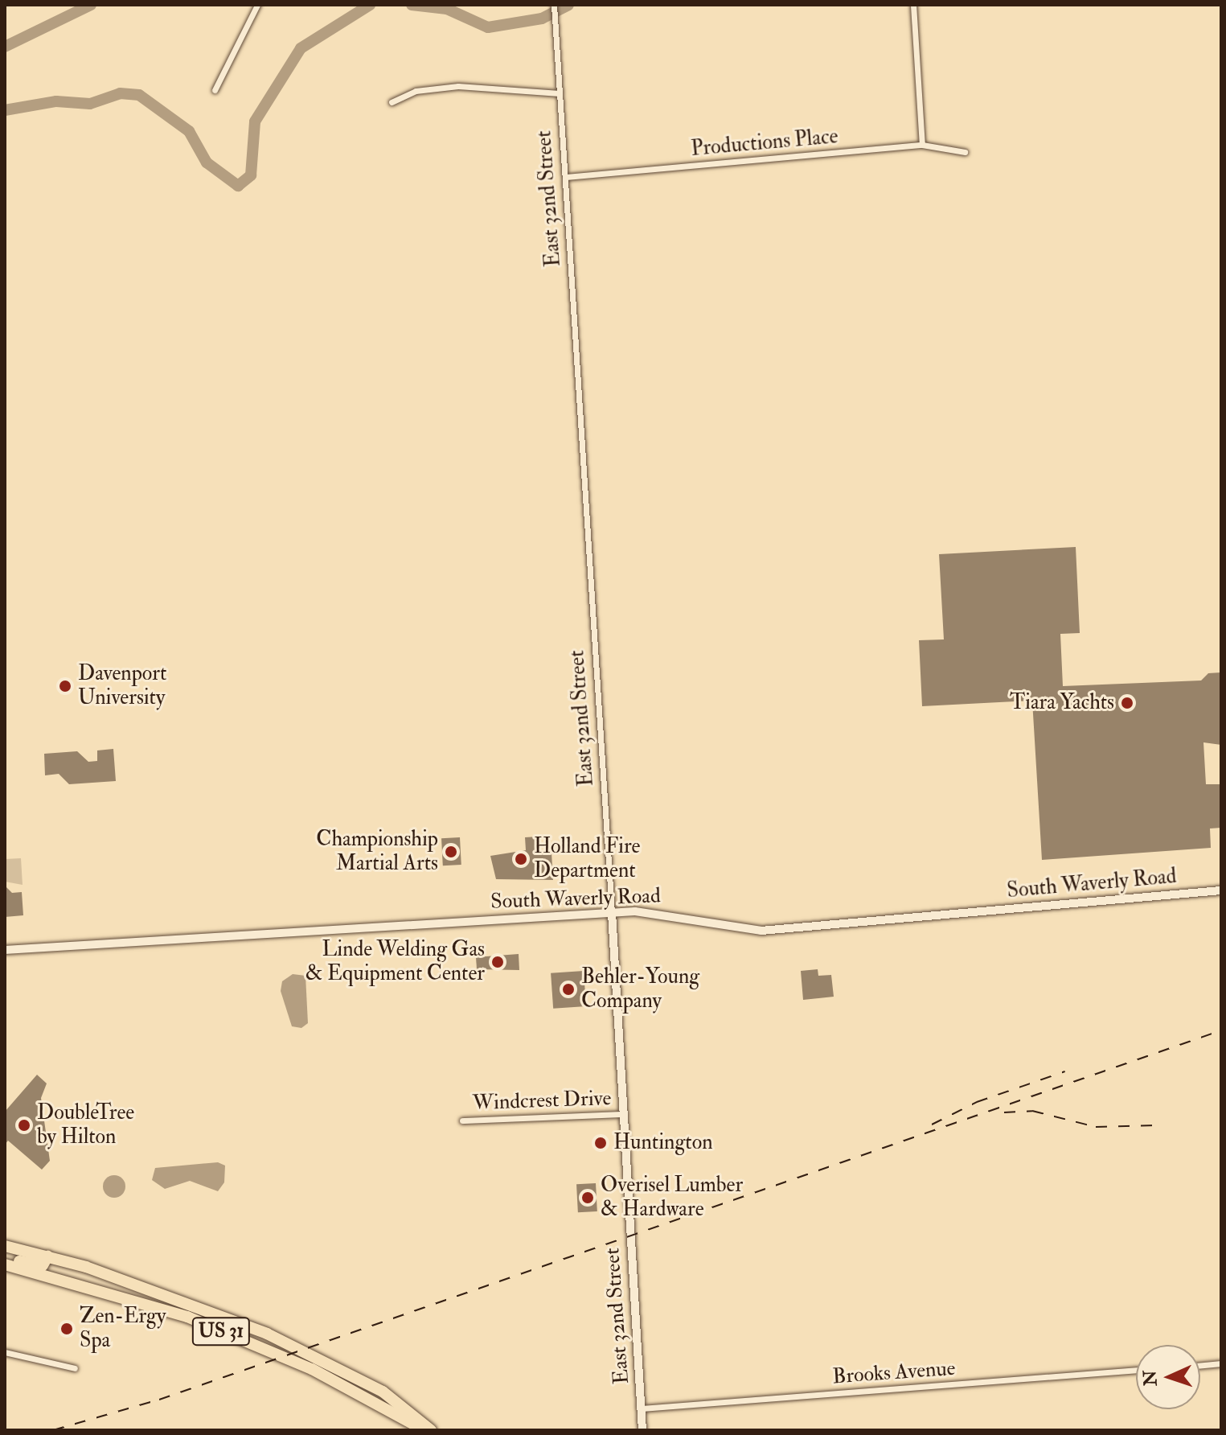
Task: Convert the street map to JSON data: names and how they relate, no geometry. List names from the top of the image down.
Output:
{
  "streets": {
    "highway": ["US 31"],
    "main road": ["East 32nd Street", "South Waverly Road"],
    "street": ["Productions Place", "Windcrest Drive", "Brooks Avenue"]
  },
  "crossings": [
    ["Productions Place", "East 32nd Street"],
    ["East 32nd Street", "South Waverly Road"],
    ["East 32nd Street", "Windcrest Drive"],
    ["East 32nd Street", "Brooks Avenue"]
  ],
  "places": [
    "Davenport University",
    "Tiara Yachts",
    "Championship Martial Arts",
    "Holland Fire Department",
    "Linde Welding Gas & Equipment Center",
    "Behler-Young Company",
    "DoubleTree by Hilton",
    "Huntington",
    "Overisel Lumber & Hardware",
    "Zen-Ergy Spa"
  ],
  "north": "left"
}
